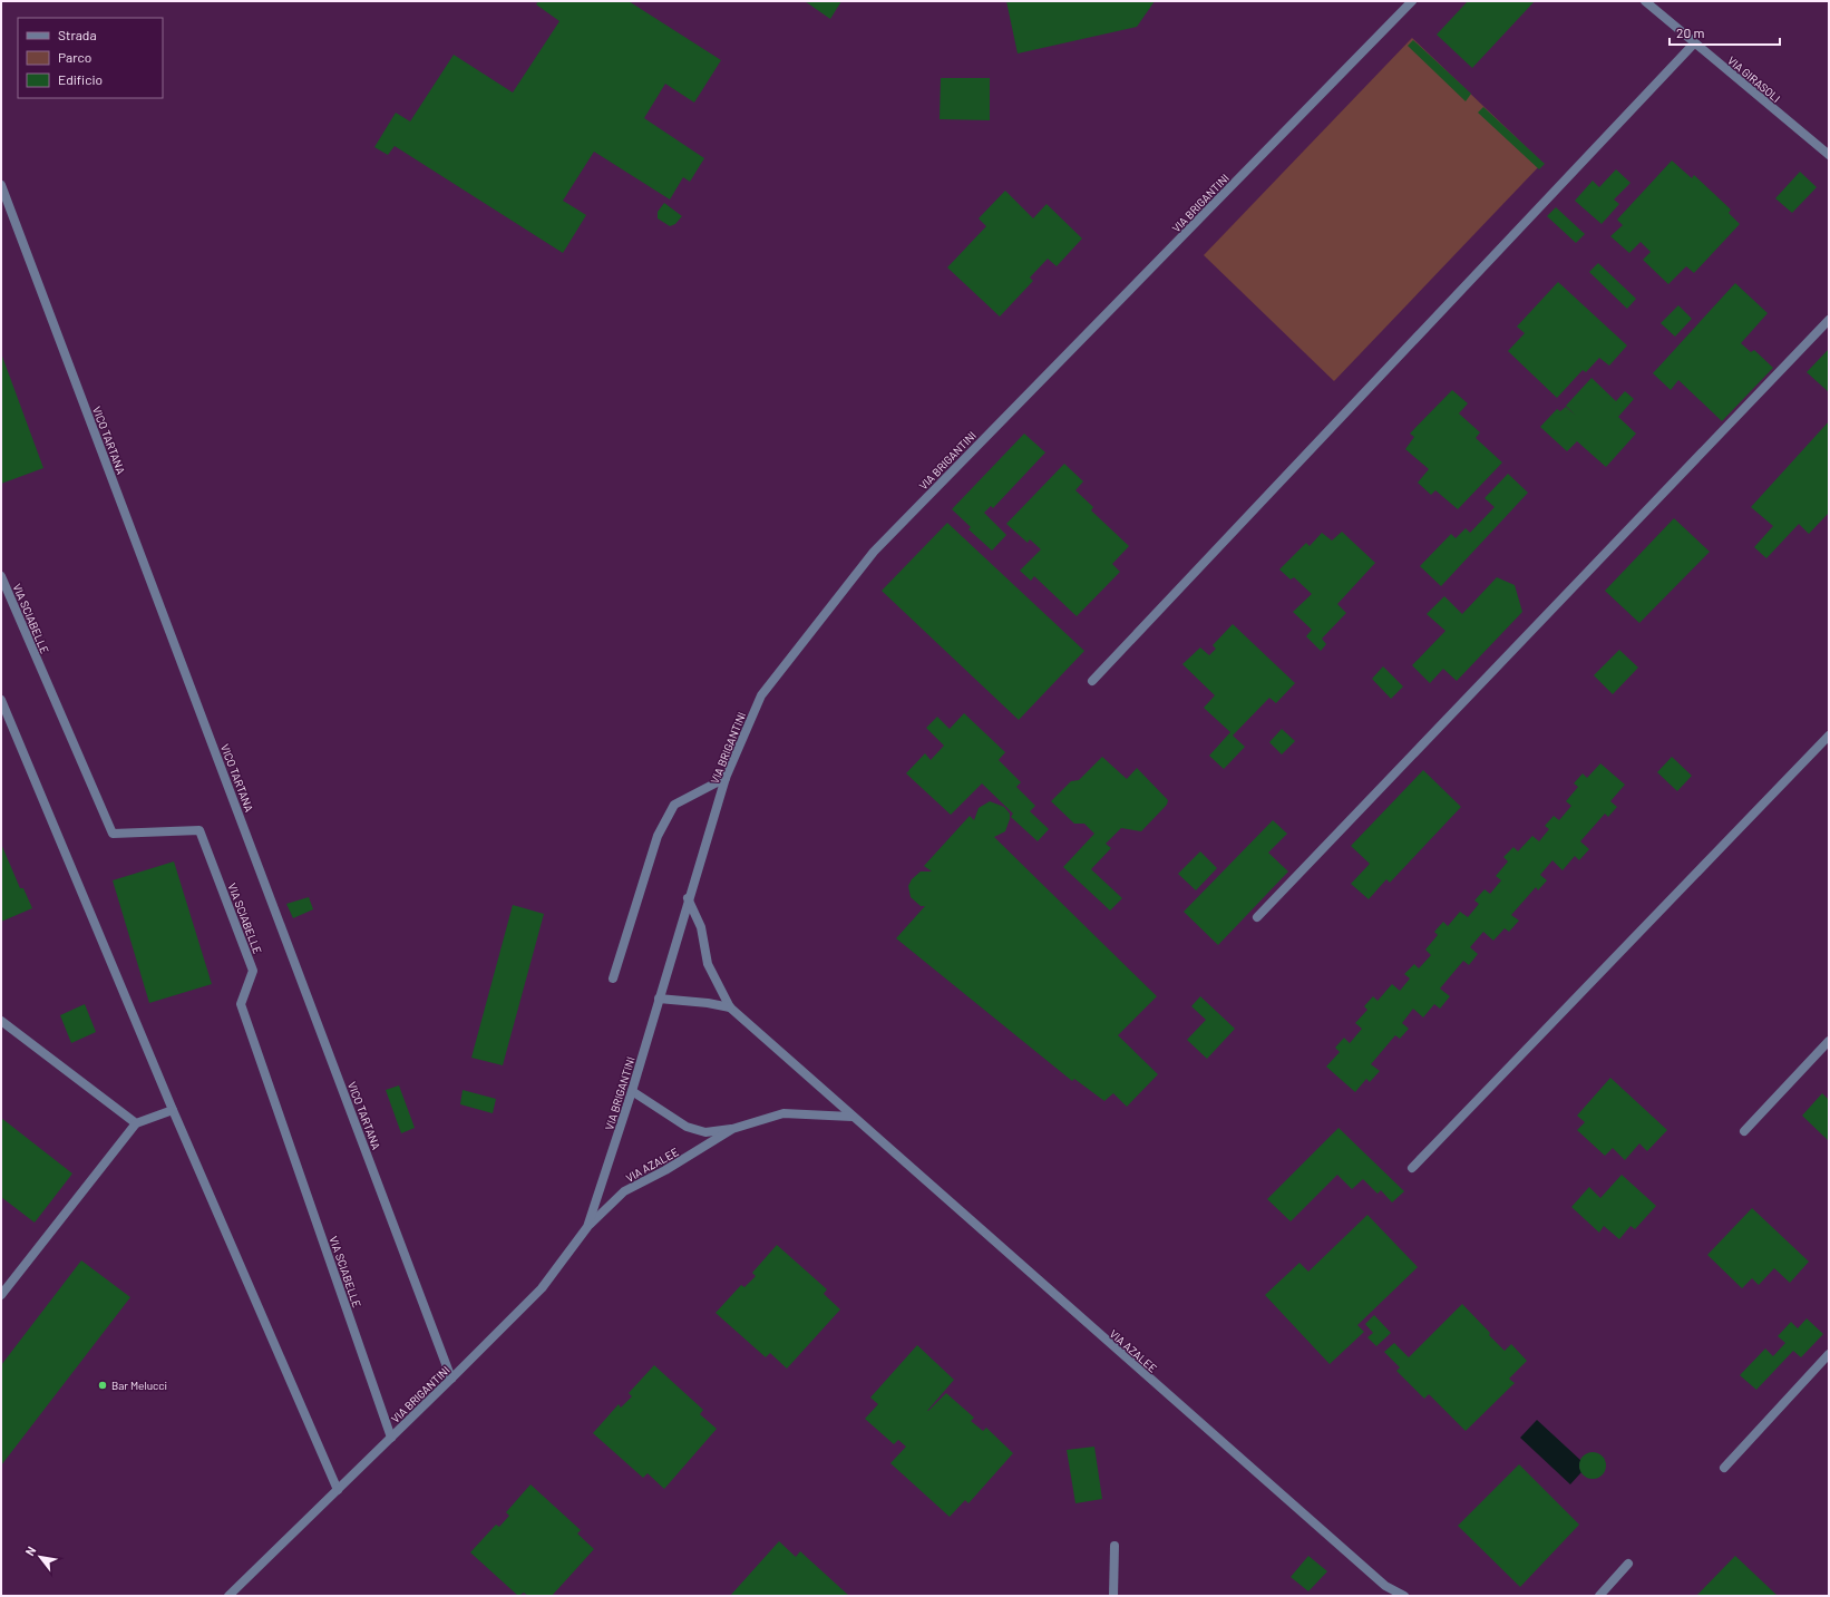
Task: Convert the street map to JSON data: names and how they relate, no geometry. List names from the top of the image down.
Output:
{
  "streets": {
    "street": [
      "VIA GIRASOLI",
      "VIA BRIGANTINI",
      "VICO TARTANA",
      "VIA SCIABELLE",
      "VIA AZALEE"
    ]
  },
  "crossings": [
    ["VIA BRIGANTINI", "VICO TARTANA"],
    ["VIA BRIGANTINI", "VIA SCIABELLE"],
    ["VIA BRIGANTINI", "VIA AZALEE"]
  ],
  "places": ["Bar Melucci"],
  "legend": ["Strada", "Parco", "Edificio"],
  "scale_bar": "20 m",
  "north": "top left"
}
